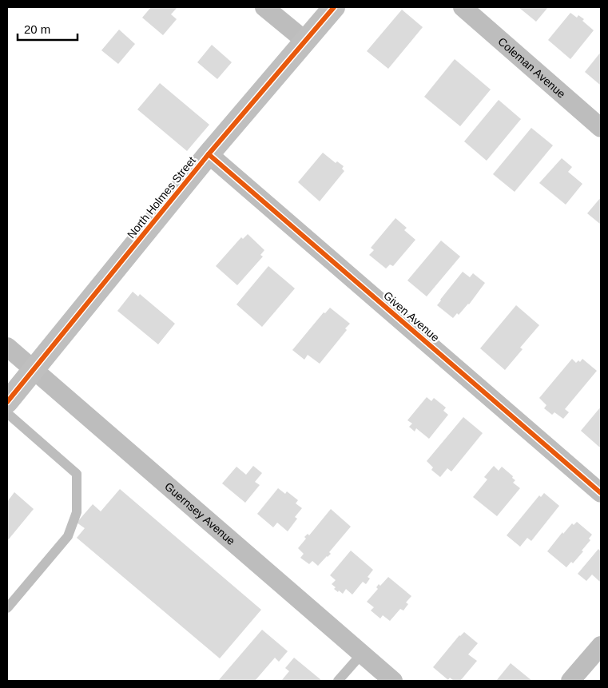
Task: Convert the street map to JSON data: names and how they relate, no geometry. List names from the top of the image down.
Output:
{
  "streets": {
    "street": [
      "Coleman Avenue",
      "North Holmes Street",
      "Given Avenue",
      "Guernsey Avenue"
    ]
  },
  "crossings": [
    ["North Holmes Street", "Given Avenue"],
    ["North Holmes Street", "Guernsey Avenue"]
  ],
  "scale_bar": "20 m"
}
